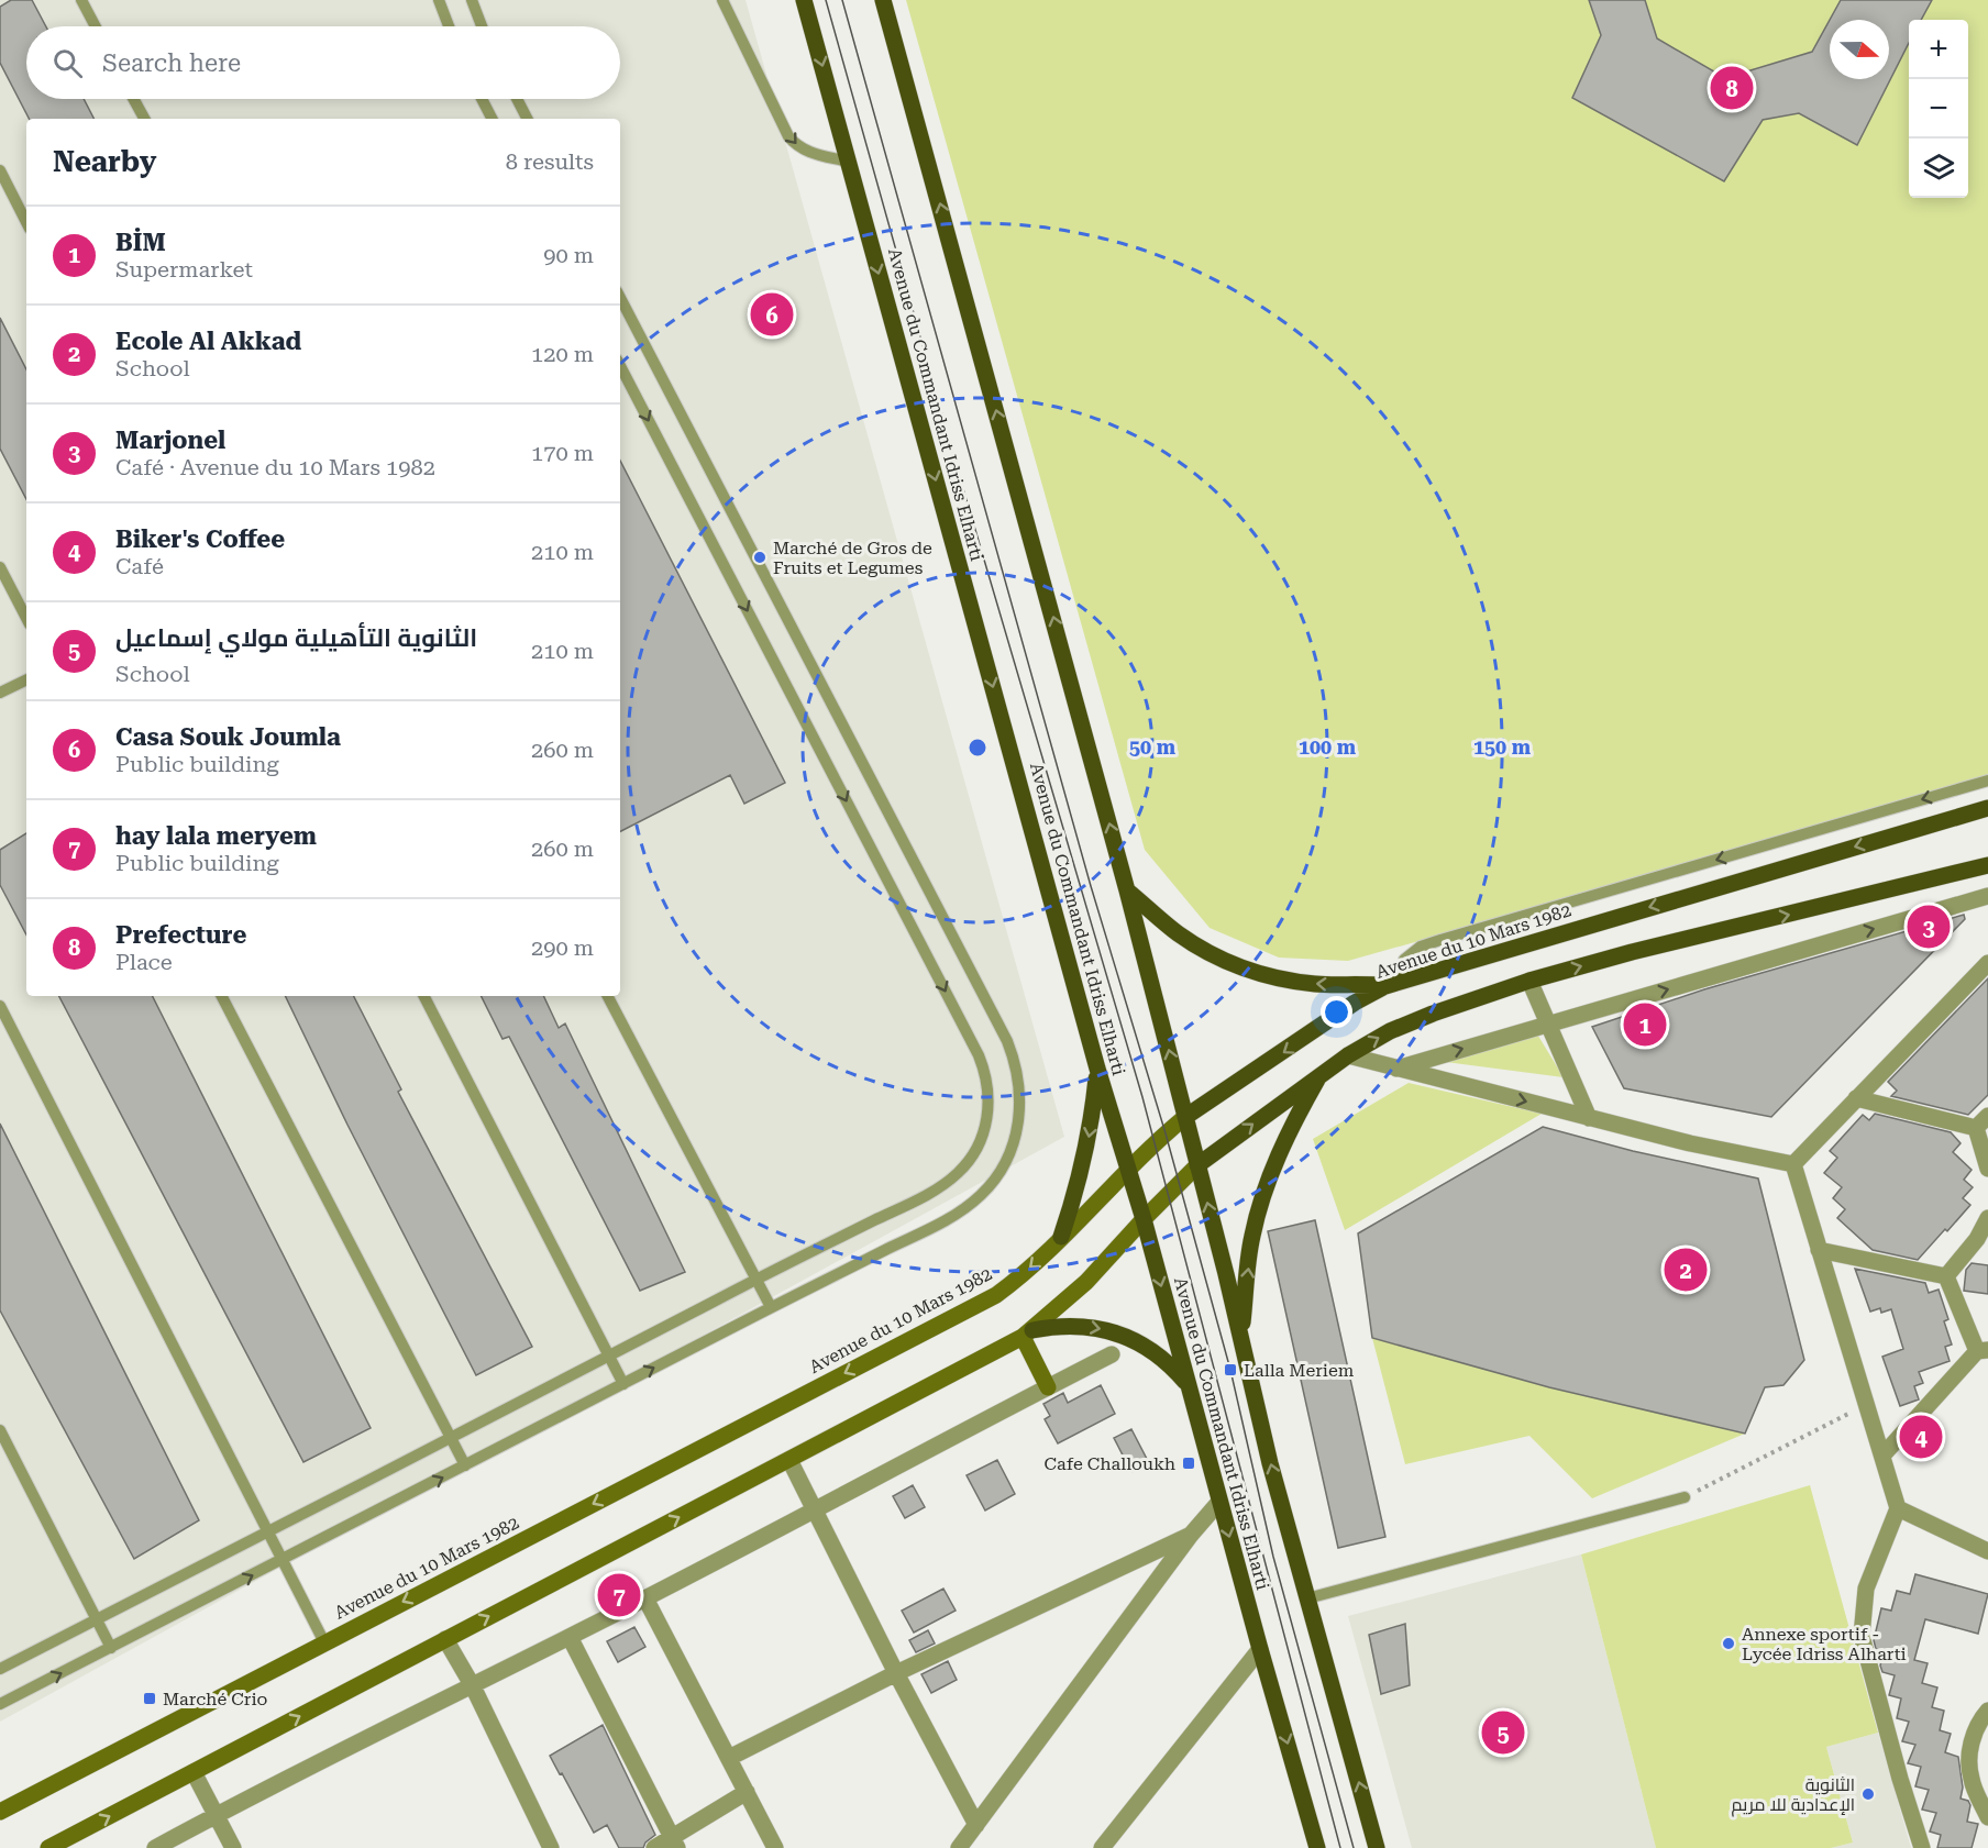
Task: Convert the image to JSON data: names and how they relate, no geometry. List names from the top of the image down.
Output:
{
  "streets": {
    "main road": ["Avenue du Commandant Idriss Elharti", "Avenue du 10 Mars 1982"]
  },
  "crossings": [
    ["Avenue du Commandant Idriss Elharti", "Avenue du 10 Mars 1982"]
  ],
  "places": {
    "other": ["Marché de Gros de Fruits et Legumes", "Annexe sportif - Lycée Idriss Alharti", "الثانوية الإعدادية للا مريم"],
    "transit": ["Lalla Meriem", "Cafe Challoukh", "Marché Crio"]
  },
  "north": "right",
  "page": {
    "map_buttons": ["+", "−"],
    "search": "Search here",
    "pins": [
      "8",
      "6",
      "3",
      "1",
      "2",
      "4",
      "7",
      "5"
    ],
    "heading": ["Nearby", "8 results"],
    "list": [
      {
        "mark": "1",
        "name": "BİM",
        "note": "Supermarket",
        "value": "90 m"
      },
      {
        "mark": "2",
        "name": "Ecole Al Akkad",
        "note": "School",
        "value": "120 m"
      },
      {
        "mark": "3",
        "name": "Marjonel",
        "note": "Café · Avenue du 10 Mars 1982",
        "value": "170 m"
      },
      {
        "mark": "4",
        "name": "Biker's Coffee",
        "note": "Café",
        "value": "210 m"
      },
      {
        "mark": "5",
        "name": "الثانوية التأهيلية مولاي إسماعيل",
        "note": "School",
        "value": "210 m"
      },
      {
        "mark": "6",
        "name": "Casa Souk Joumla",
        "note": "Public building",
        "value": "260 m"
      },
      {
        "mark": "7",
        "name": "hay lala meryem",
        "note": "Public building",
        "value": "260 m"
      },
      {
        "mark": "8",
        "name": "Prefecture",
        "note": "Place",
        "value": "290 m"
      }
    ]
  },
  "rings": ["50 m", "100 m", "150 m"]
}
